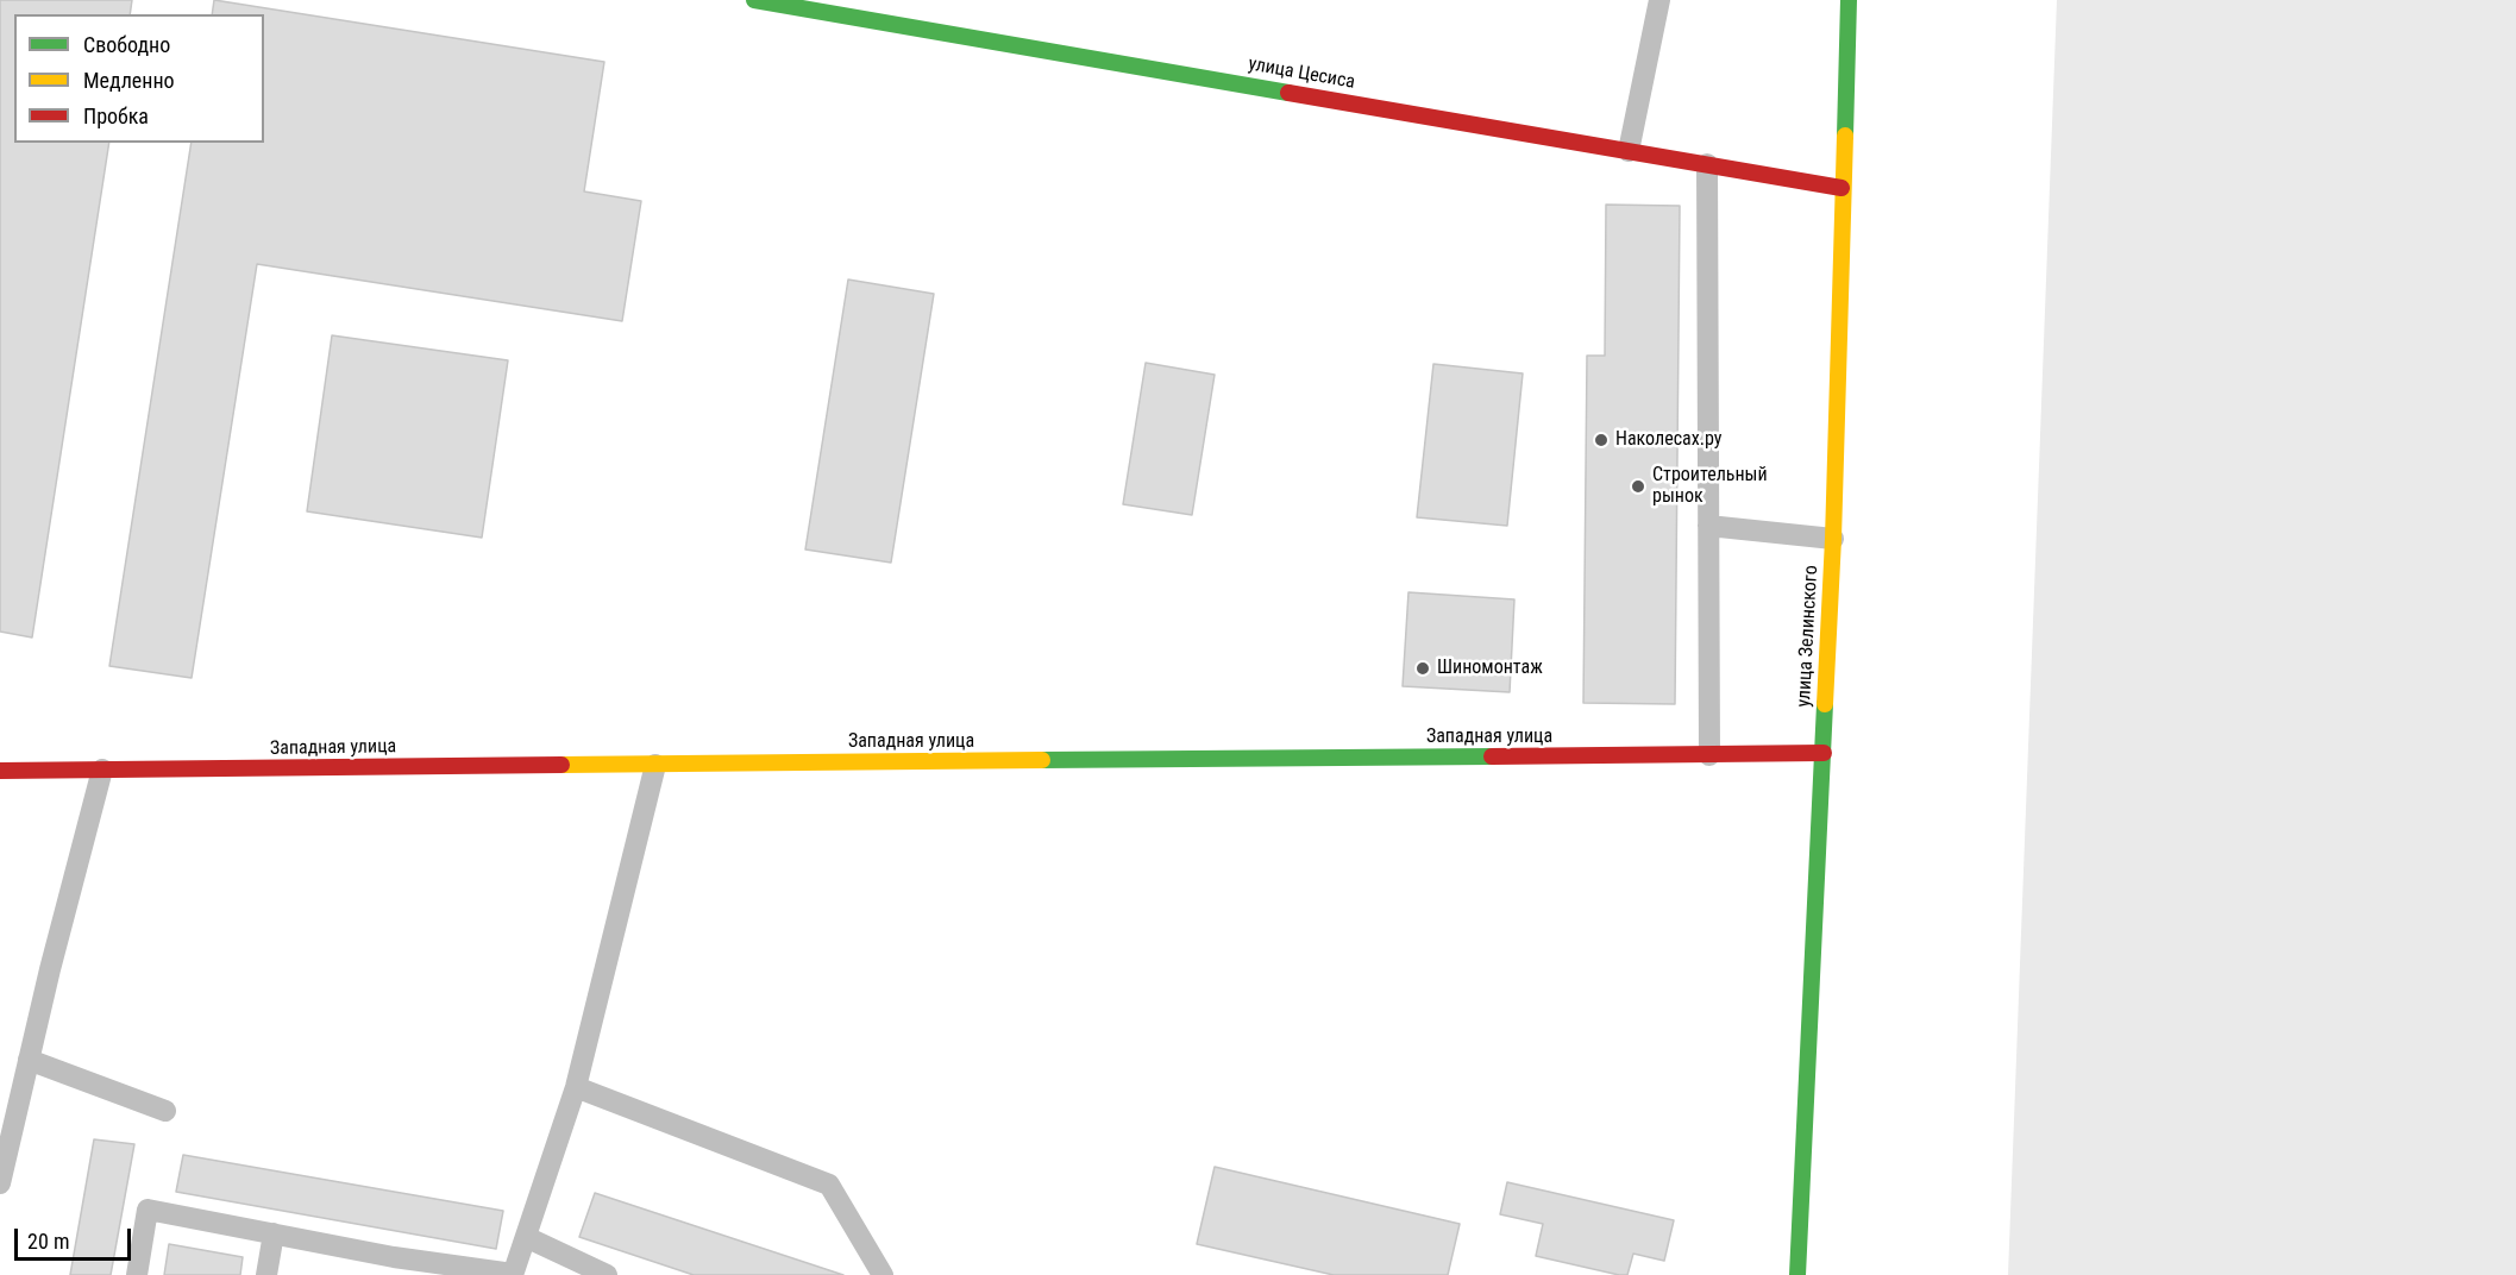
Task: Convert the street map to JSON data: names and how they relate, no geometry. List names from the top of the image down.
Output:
{
  "streets": {
    "street": ["улица Цесиса", "улица Зелинского", "Западная улица"]
  },
  "crossings": [
    ["улица Цесиса", "улица Зелинского"],
    ["улица Зелинского", "Западная улица"]
  ],
  "places": ["Наколесах.ру", "Строительный рынок", "Шиномонтаж"],
  "legend": ["Свободно", "Медленно", "Пробка"],
  "scale_bar": "20 m"
}
